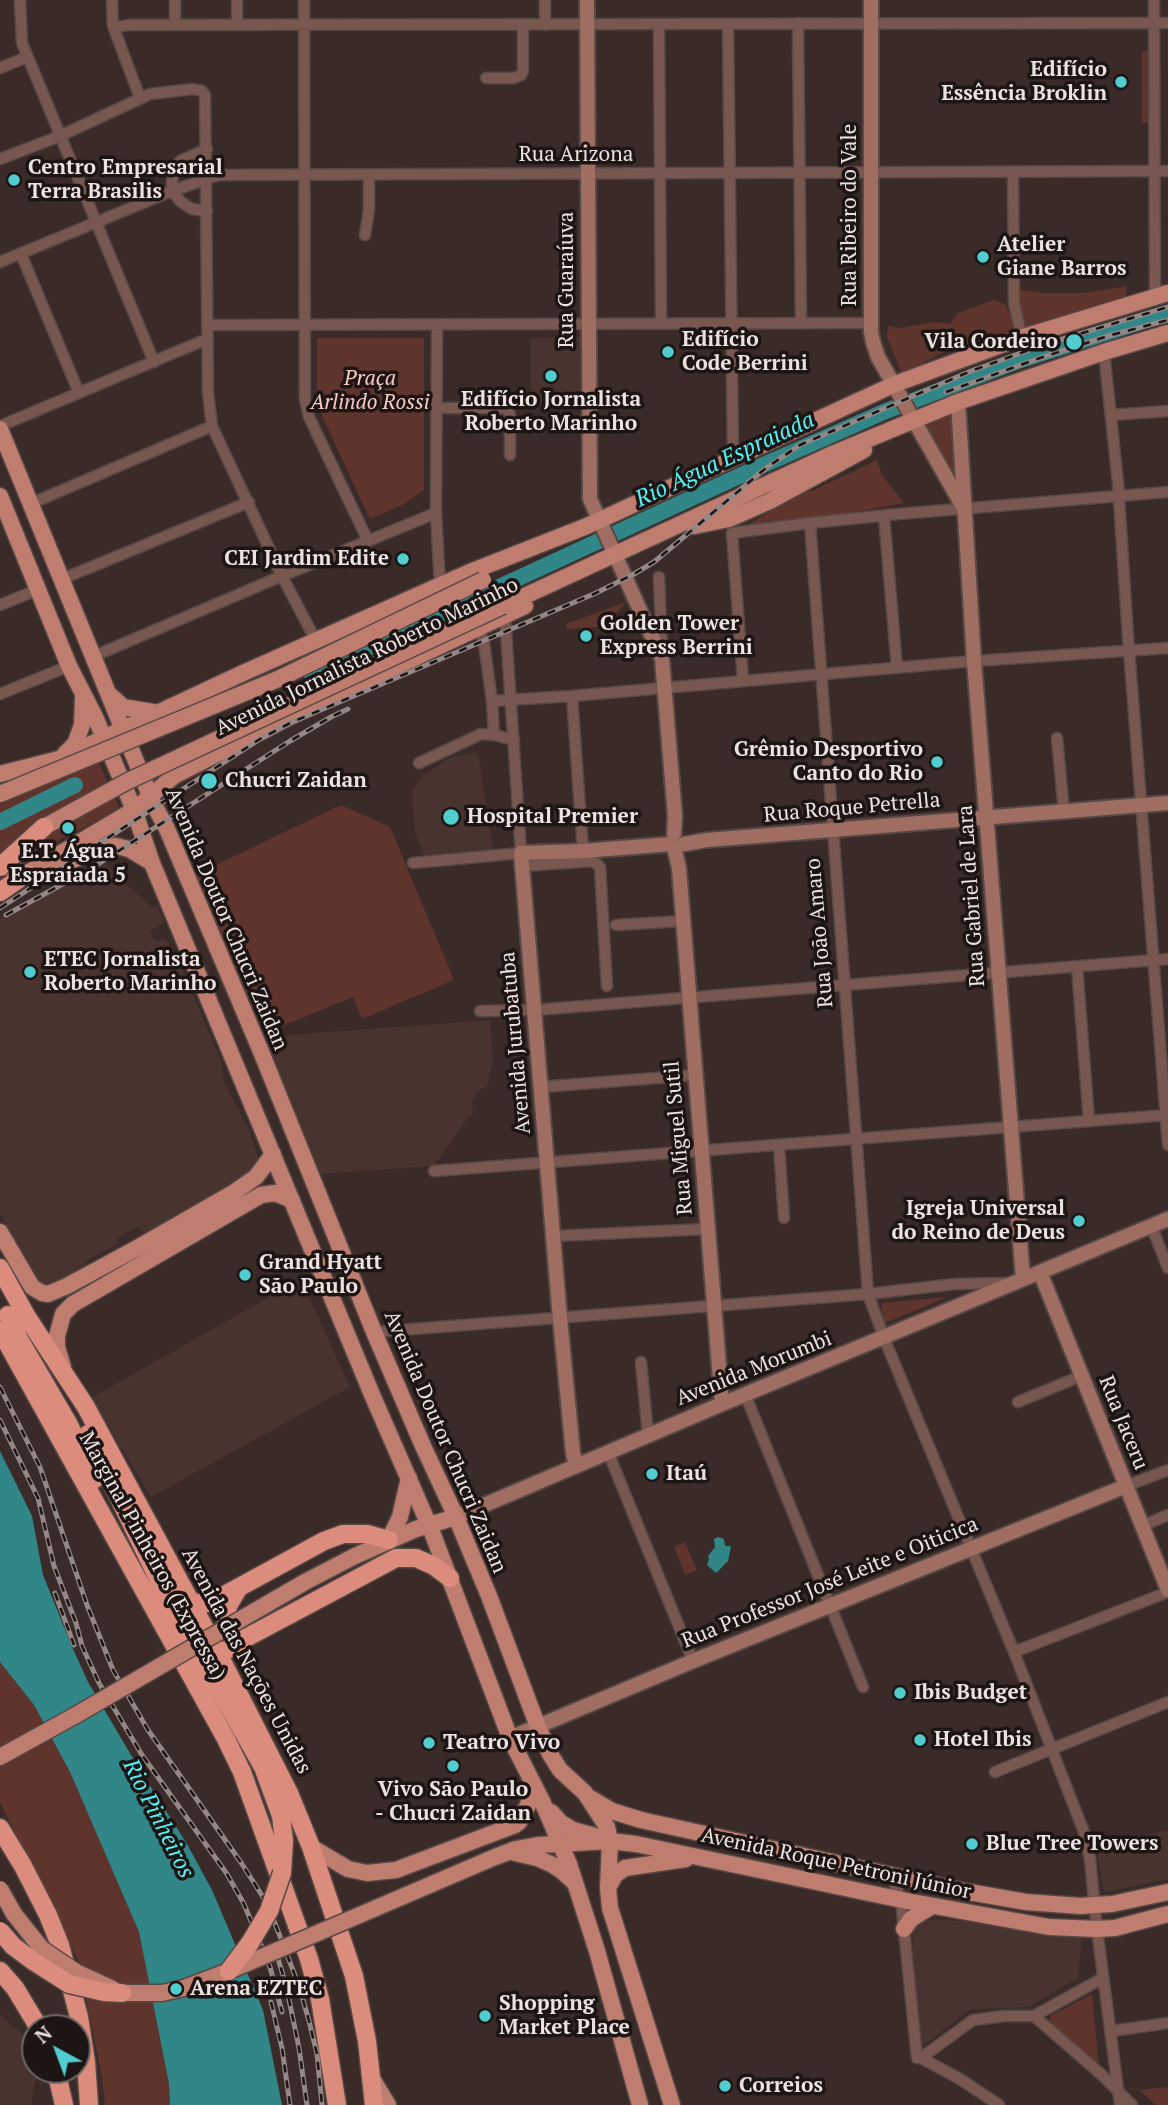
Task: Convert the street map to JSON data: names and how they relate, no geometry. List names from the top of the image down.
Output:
{
  "streets": {
    "highway": ["Marginal Pinheiros (Expressa)", "Avenida das Nações Unidas"],
    "main road": [
      "Avenida Jornalista Roberto Marinho",
      "Avenida Doutor Chucri Zaidan",
      "Avenida Morumbi",
      "Avenida Roque Petroni Júnior"
    ],
    "street": [
      "Rua Arizona",
      "Rua Ribeiro do Vale",
      "Rua Guaraíuva",
      "Rua Roque Petrella",
      "Rua Gabriel de Lara",
      "Rua João Amaro",
      "Avenida Jurubatuba",
      "Rua Miguel Sutil",
      "Rua Jaceru",
      "Rua Professor José Leite e Oiticica"
    ]
  },
  "crossings": [
    ["Rua Arizona", "Rua Ribeiro do Vale"],
    ["Rua Arizona", "Rua Guaraíuva"],
    ["Rua Ribeiro do Vale", "Avenida Jornalista Roberto Marinho"],
    ["Rua Ribeiro do Vale", "Rua Gabriel de Lara"],
    ["Rua Guaraíuva", "Avenida Jornalista Roberto Marinho"],
    ["Rua Guaraíuva", "Rua Miguel Sutil"],
    ["Avenida Jornalista Roberto Marinho", "Rua Gabriel de Lara"],
    ["Avenida Jornalista Roberto Marinho", "Avenida Doutor Chucri Zaidan"],
    ["Avenida Jornalista Roberto Marinho", "Avenida Jurubatuba"],
    ["Avenida Jornalista Roberto Marinho", "Rua Miguel Sutil"],
    ["Rua Roque Petrella", "Rua Gabriel de Lara"],
    ["Rua Roque Petrella", "Rua João Amaro"],
    ["Rua Roque Petrella", "Avenida Jurubatuba"],
    ["Rua Roque Petrella", "Rua Miguel Sutil"],
    ["Rua Gabriel de Lara", "Avenida Morumbi"],
    ["Avenida Doutor Chucri Zaidan", "Avenida Morumbi"],
    ["Avenida Doutor Chucri Zaidan", "Rua Professor José Leite e Oiticica"],
    ["Avenida Doutor Chucri Zaidan", "Avenida Roque Petroni Júnior"],
    ["Rua João Amaro", "Avenida Morumbi"],
    ["Rua João Amaro", "Rua Professor José Leite e Oiticica"],
    ["Rua João Amaro", "Avenida Roque Petroni Júnior"],
    ["Avenida Jurubatuba", "Avenida Morumbi"],
    ["Rua Miguel Sutil", "Avenida Morumbi"],
    ["Avenida Morumbi", "Rua Jaceru"],
    ["Rua Jaceru", "Rua Professor José Leite e Oiticica"]
  ],
  "water": ["Rio Água Espraiada", "Rio Pinheiros"],
  "parks": ["Praça Arlindo Rossi"],
  "places": [
    "Edifício Essência Broklin",
    "Centro Empresarial Terra Brasilis",
    "Atelier Giane Barros",
    "Vila Cordeiro",
    "Edifício Code Berrini",
    "Edifício Jornalista Roberto Marinho",
    "CEI Jardim Edite",
    "Golden Tower Express Berrini",
    "Grêmio Desportivo Canto do Rio",
    "Chucri Zaidan",
    "Hospital Premier",
    "E.T. Água Espraiada 5",
    "ETEC Jornalista Roberto Marinho",
    "Igreja Universal do Reino de Deus",
    "Grand Hyatt São Paulo",
    "Itaú",
    "Ibis Budget",
    "Hotel Ibis",
    "Teatro Vivo",
    "Vivo São Paulo - Chucri Zaidan",
    "Blue Tree Towers",
    "Arena EZTEC",
    "Shopping Market Place",
    "Correios"
  ],
  "north": "top left"
}
